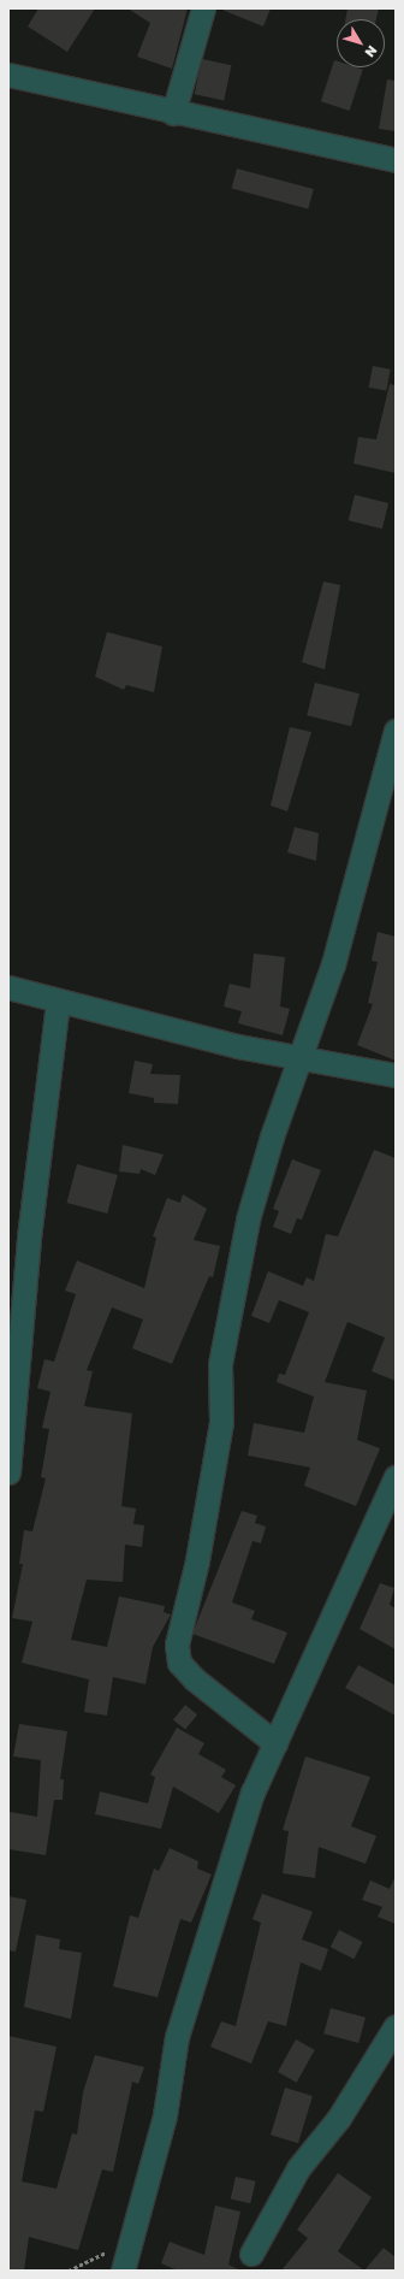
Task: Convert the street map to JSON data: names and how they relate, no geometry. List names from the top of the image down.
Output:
{
  "north": "bottom right"
}
